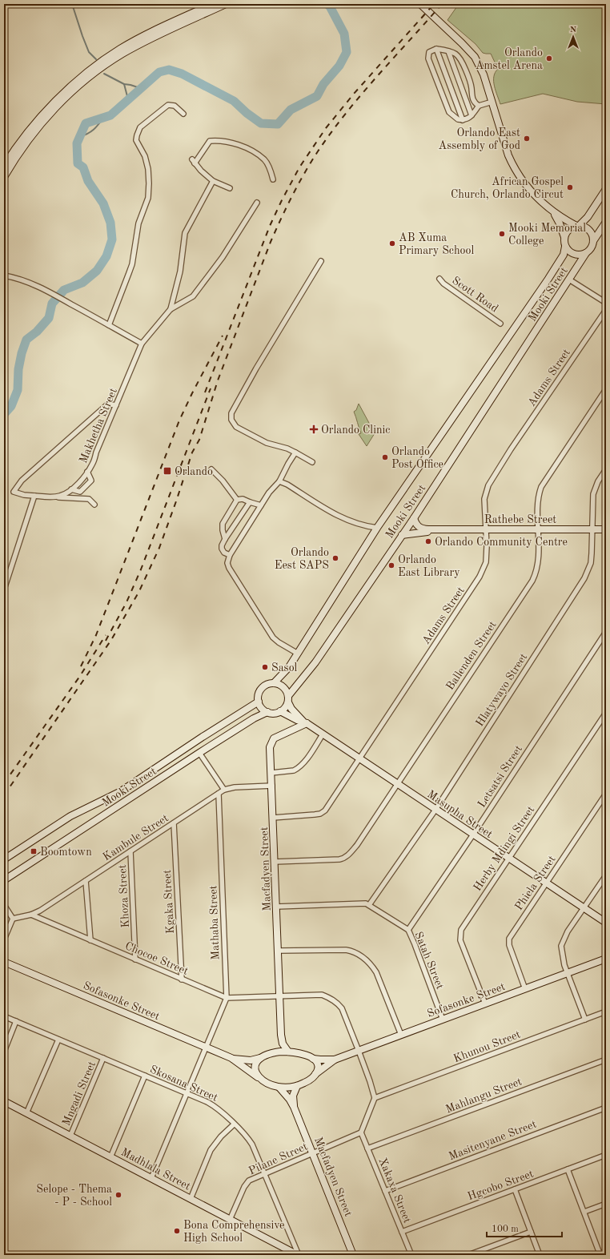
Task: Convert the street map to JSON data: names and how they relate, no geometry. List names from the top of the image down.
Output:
{
  "streets": {
    "main road": [
      "Mooki Street",
      "Rathebe Street",
      "Masupha Street",
      "Macfadyen Street",
      "Sofasonke Street",
      "Madhlala Street"
    ],
    "street": [
      "Scott Road",
      "Adams Street",
      "Makhetha Street",
      "Ballenden Street",
      "Hlatywayo Street",
      "Letsatsi Street",
      "Kambule Street",
      "Herby Mdingi Street",
      "Phiela Street",
      "Khoza Street",
      "Kgaka Street",
      "Mathaba Street",
      "Chocoe Street",
      "Satah Street",
      "Khunou Street",
      "Skosana Street",
      "Mngadi Street",
      "Mahlangu Street",
      "Masitenyane Street",
      "Pilane Street",
      "Hgcobo Street",
      "Xakaxa Street"
    ]
  },
  "crossings": [
    ["Mooki Street", "Rathebe Street"],
    ["Mooki Street", "Masupha Street"],
    ["Adams Street", "Rathebe Street"],
    ["Adams Street", "Masupha Street"],
    ["Adams Street", "Macfadyen Street"],
    ["Rathebe Street", "Ballenden Street"],
    ["Rathebe Street", "Hlatywayo Street"],
    ["Ballenden Street", "Masupha Street"],
    ["Ballenden Street", "Macfadyen Street"],
    ["Hlatywayo Street", "Masupha Street"],
    ["Hlatywayo Street", "Satah Street"],
    ["Letsatsi Street", "Masupha Street"],
    ["Letsatsi Street", "Satah Street"],
    ["Masupha Street", "Herby Mdingi Street"],
    ["Masupha Street", "Macfadyen Street"],
    ["Masupha Street", "Phiela Street"],
    ["Kambule Street", "Macfadyen Street"],
    ["Kambule Street", "Khoza Street"],
    ["Kambule Street", "Kgaka Street"],
    ["Kambule Street", "Mathaba Street"],
    ["Kambule Street", "Chocoe Street"],
    ["Herby Mdingi Street", "Sofasonke Street"],
    ["Macfadyen Street", "Chocoe Street"],
    ["Macfadyen Street", "Satah Street"],
    ["Macfadyen Street", "Sofasonke Street"],
    ["Macfadyen Street", "Pilane Street"],
    ["Phiela Street", "Sofasonke Street"],
    ["Khoza Street", "Chocoe Street"],
    ["Kgaka Street", "Chocoe Street"],
    ["Mathaba Street", "Chocoe Street"],
    ["Mathaba Street", "Sofasonke Street"],
    ["Mathaba Street", "Skosana Street"],
    ["Mathaba Street", "Madhlala Street"],
    ["Chocoe Street", "Sofasonke Street"],
    ["Satah Street", "Sofasonke Street"],
    ["Skosana Street", "Mngadi Street"],
    ["Skosana Street", "Pilane Street"],
    ["Skosana Street", "Madhlala Street"],
    ["Mngadi Street", "Madhlala Street"],
    ["Mahlangu Street", "Xakaxa Street"],
    ["Masitenyane Street", "Xakaxa Street"],
    ["Pilane Street", "Madhlala Street"],
    ["Pilane Street", "Xakaxa Street"],
    ["Hgcobo Street", "Xakaxa Street"]
  ],
  "places": {
    "other": [
      "Orlando Amstel Arena",
      "Orlando East Assembly of God",
      "African Gospel Church, Orlando Circut",
      "Mooki Memorial College",
      "AB Xuma Primary School",
      "Orlando Post Office",
      "Orlando Community Centre",
      "Orlando Eest SAPS",
      "Orlando East Library",
      "Sasol",
      "Selope - Thema - P - School",
      "Bona Comprehensive High School"
    ],
    "health": ["Orlando Clinic"],
    "transit": ["Orlando", "Boomtown"]
  },
  "scale_bar": "100 m",
  "north": "top"
}
